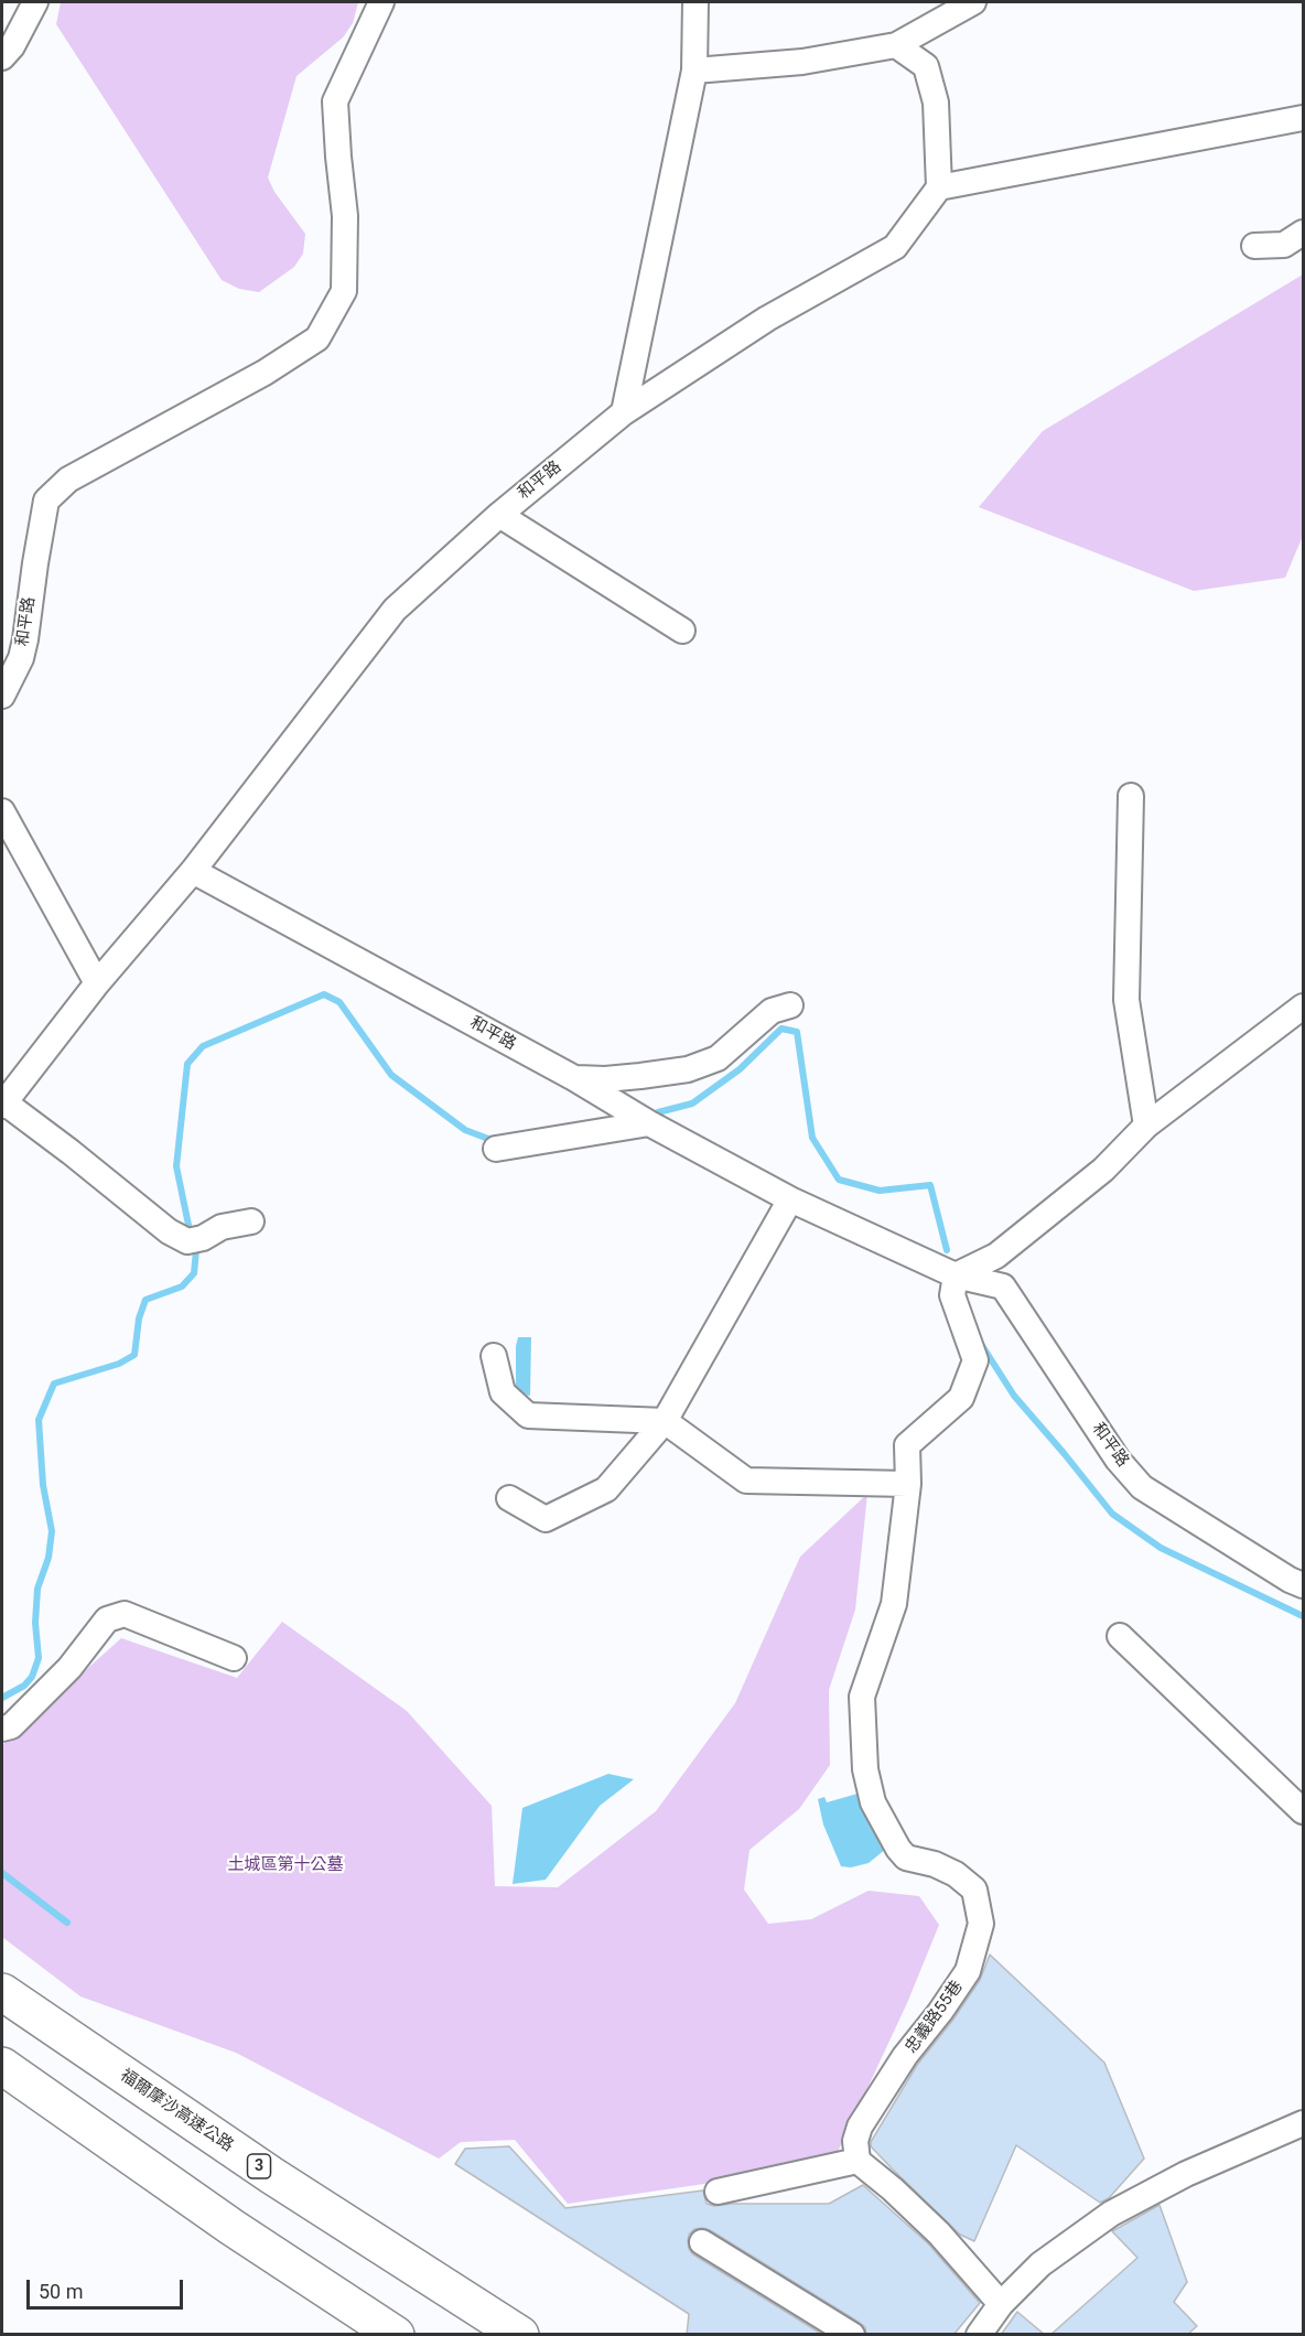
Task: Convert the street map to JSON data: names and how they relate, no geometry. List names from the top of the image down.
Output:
{
  "streets": {
    "highway": ["福爾摩沙高速公路", "3"],
    "street": ["和平路", "忠義路55巷"]
  },
  "parks": ["土城區第十公墓"],
  "scale_bar": "50 m"
}
